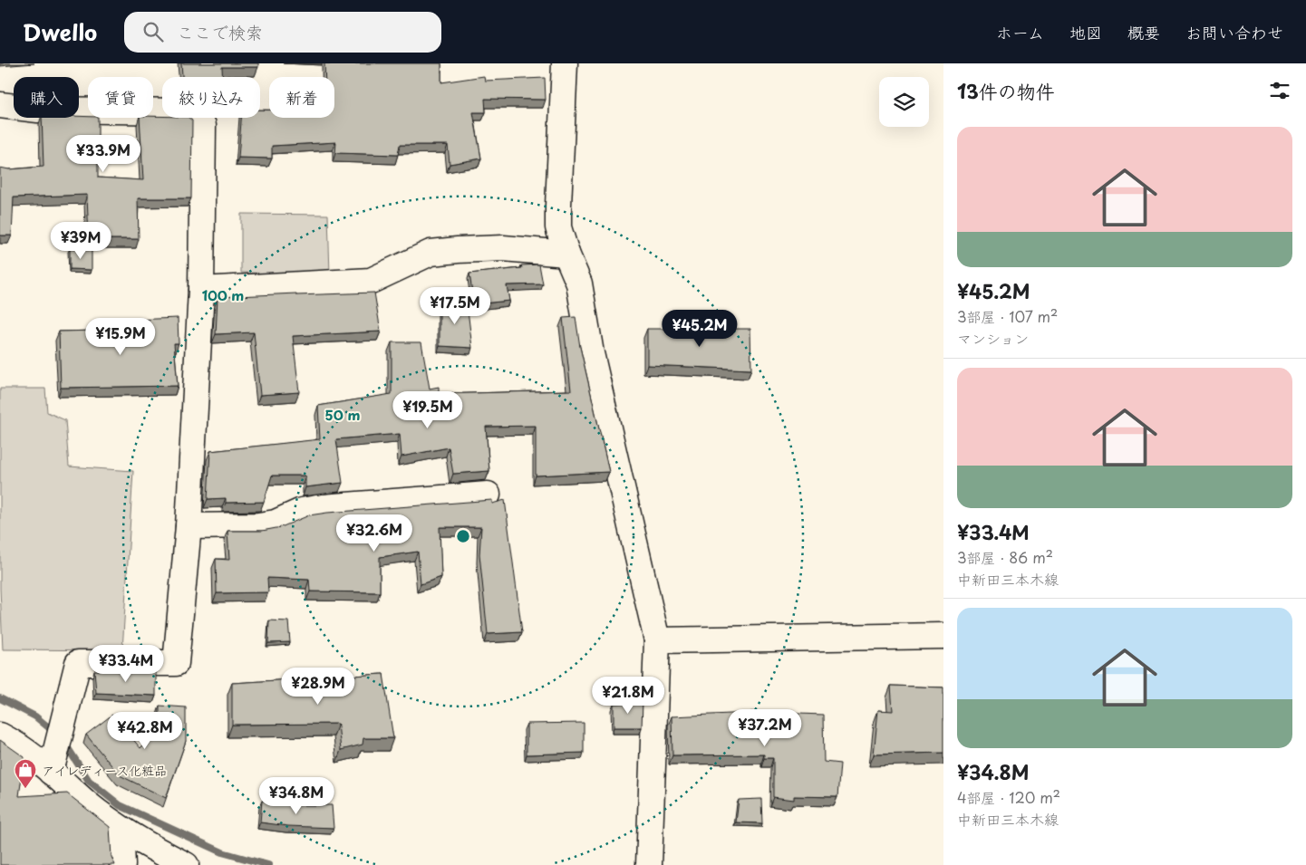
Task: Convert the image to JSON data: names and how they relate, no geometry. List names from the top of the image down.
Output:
{
  "places": {
    "shop": ["アイレディース化粧品"]
  },
  "page": {
    "header": "Dwello",
    "search": "ここで検索",
    "nav": [
      "ホーム",
      "地図",
      "概要",
      "お問い合わせ"
    ],
    "heading": "13件の物件",
    "chip": [
      "購入",
      "賃貸",
      "絞り込み",
      "新着"
    ],
    "list": [
      {
        "name": "¥45.2M",
        "note": "3部屋 · 107 m² · マンション"
      },
      {
        "name": "¥33.4M",
        "note": "3部屋 · 86 m² · 中新田三本木線"
      },
      {
        "name": "¥34.8M",
        "note": "4部屋 · 120 m² · 中新田三本木線"
      }
    ],
    "price": [
      "¥33.9M",
      "¥39M",
      "¥17.5M",
      "¥45.2M",
      "¥15.9M",
      "¥19.5M",
      "¥32.6M",
      "¥33.4M",
      "¥28.9M",
      "¥21.8M",
      "¥37.2M",
      "¥42.8M",
      "¥34.8M"
    ]
  },
  "rings": ["100 m", "50 m"]
}
